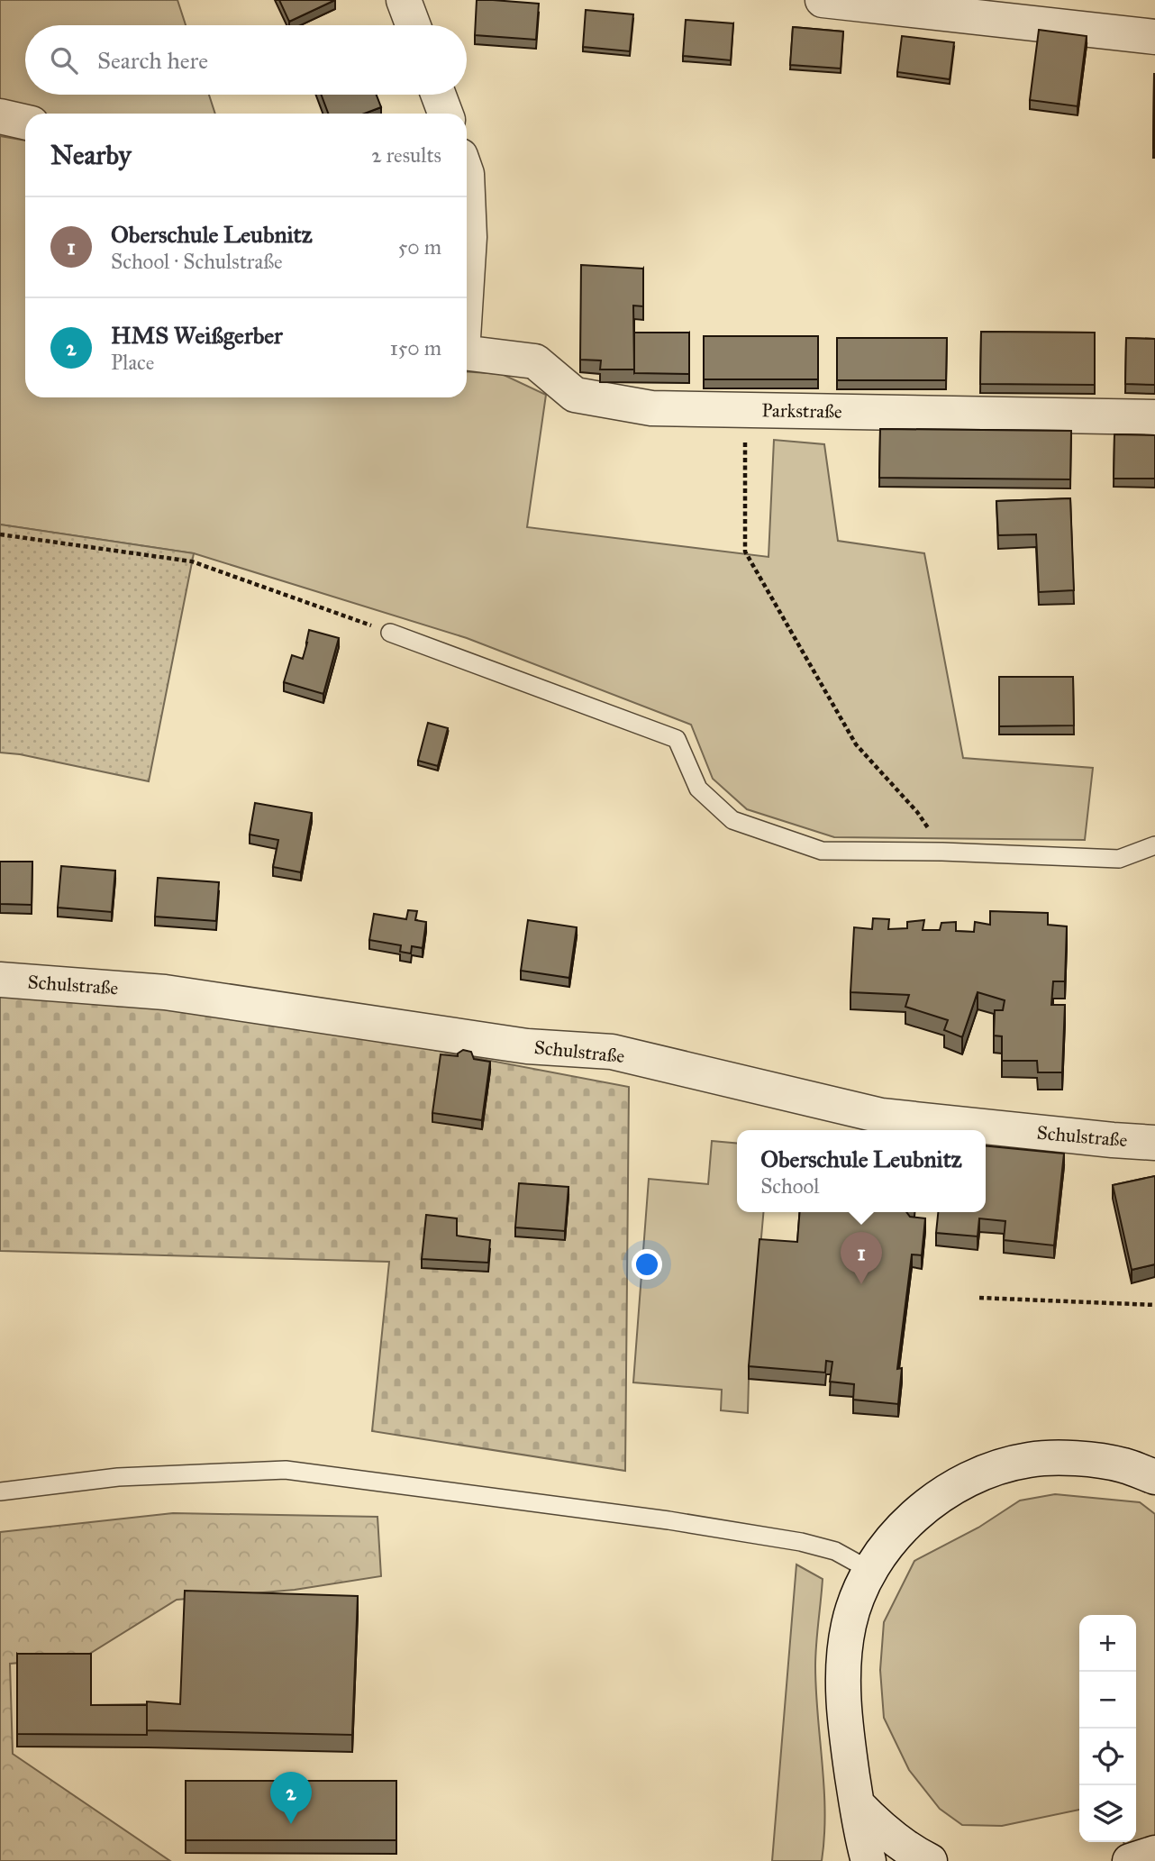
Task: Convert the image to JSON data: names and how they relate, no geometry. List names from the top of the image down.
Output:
{
  "streets": {
    "street": ["Parkstraße", "Schulstraße"]
  },
  "page": {
    "search": "Search here",
    "heading": ["Nearby", "2 results"],
    "list": [
      {
        "mark": "1",
        "name": "Oberschule Leubnitz",
        "note": "School · Schulstraße",
        "value": "50 m"
      },
      {
        "mark": "2",
        "name": "HMS Weißgerber",
        "note": "Place",
        "value": "150 m"
      }
    ],
    "popup": ["Oberschule Leubnitz", "School"],
    "pins": ["1", "2"],
    "map_buttons": ["+", "−"]
  }
}
